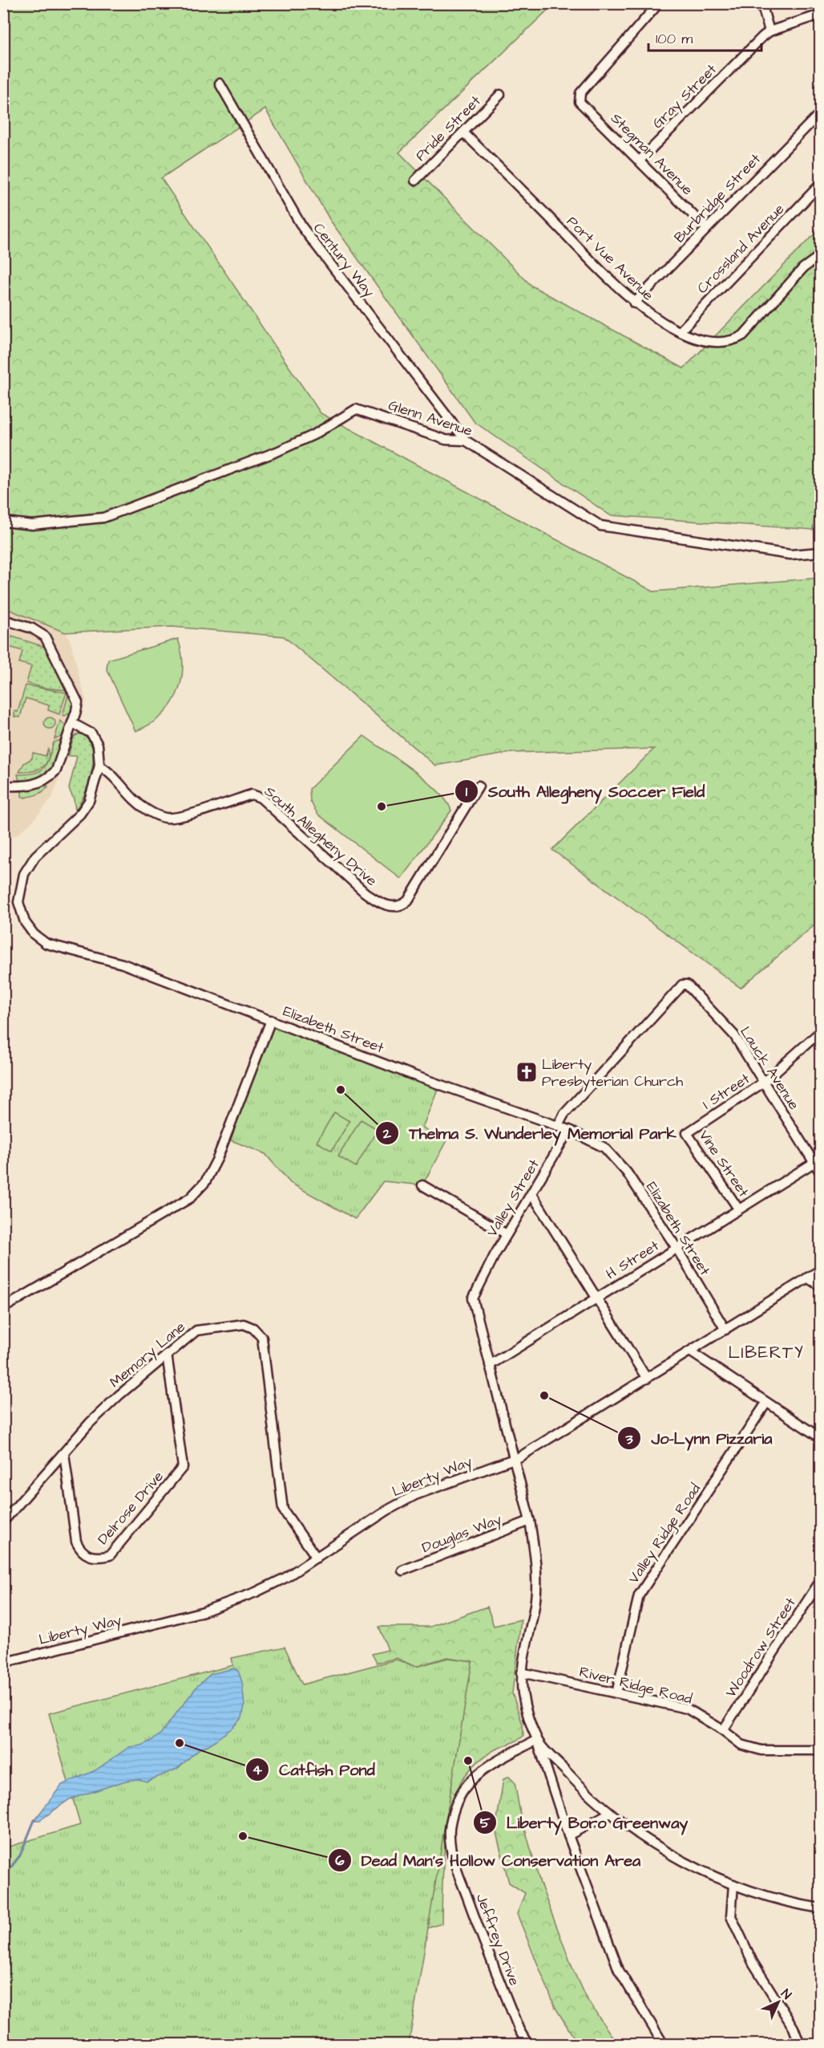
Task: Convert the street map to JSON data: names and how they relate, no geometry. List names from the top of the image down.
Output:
{
  "streets": {
    "street": [
      "Gray Street",
      "Pride Street",
      "Stegman Avenue",
      "Burbridge Street",
      "Crossland Avenue",
      "Port Vue Avenue",
      "Century Way",
      "Glenn Avenue",
      "South Allegheny Drive",
      "Elizabeth Street",
      "Lauck Avenue",
      "I Street",
      "Vine Street",
      "Valley Street",
      "H Street",
      "Memory Lane",
      "Liberty Way",
      "Delrose Drive",
      "Douglas Way",
      "Valley Ridge Road",
      "Woodrow Street",
      "River Ridge Road",
      "Jeffrey Drive"
    ]
  },
  "crossings": [
    ["Gray Street", "Stegman Avenue"],
    ["Pride Street", "Port Vue Avenue"],
    ["Stegman Avenue", "Burbridge Street"],
    ["Burbridge Street", "Port Vue Avenue"],
    ["Crossland Avenue", "Port Vue Avenue"],
    ["Century Way", "Glenn Avenue"],
    ["South Allegheny Drive", "Elizabeth Street"],
    ["Elizabeth Street", "Lauck Avenue"],
    ["Elizabeth Street", "Valley Street"],
    ["Elizabeth Street", "H Street"],
    ["Elizabeth Street", "Liberty Way"],
    ["Lauck Avenue", "I Street"],
    ["Lauck Avenue", "H Street"],
    ["I Street", "Vine Street"],
    ["Vine Street", "H Street"],
    ["Valley Street", "H Street"],
    ["Valley Street", "Liberty Way"],
    ["Valley Street", "Douglas Way"],
    ["Valley Street", "River Ridge Road"],
    ["Valley Street", "Jeffrey Drive"],
    ["Memory Lane", "Liberty Way"],
    ["Memory Lane", "Delrose Drive"],
    ["Valley Ridge Road", "River Ridge Road"],
    ["Woodrow Street", "River Ridge Road"]
  ],
  "districts": ["LIBERTY"],
  "places": {
    "other": [
      "South Allegheny Soccer Field",
      "Thelma S. Wunderley Memorial Park",
      "Jo-Lynn Pizzaria",
      "Catfish Pond",
      "Liberty Boro Greenway",
      "Dead Man's Hollow Conservation Area"
    ],
    "church": ["Liberty Presbyterian Church"]
  },
  "scale_bar": "100 m",
  "north": "top right"
}
